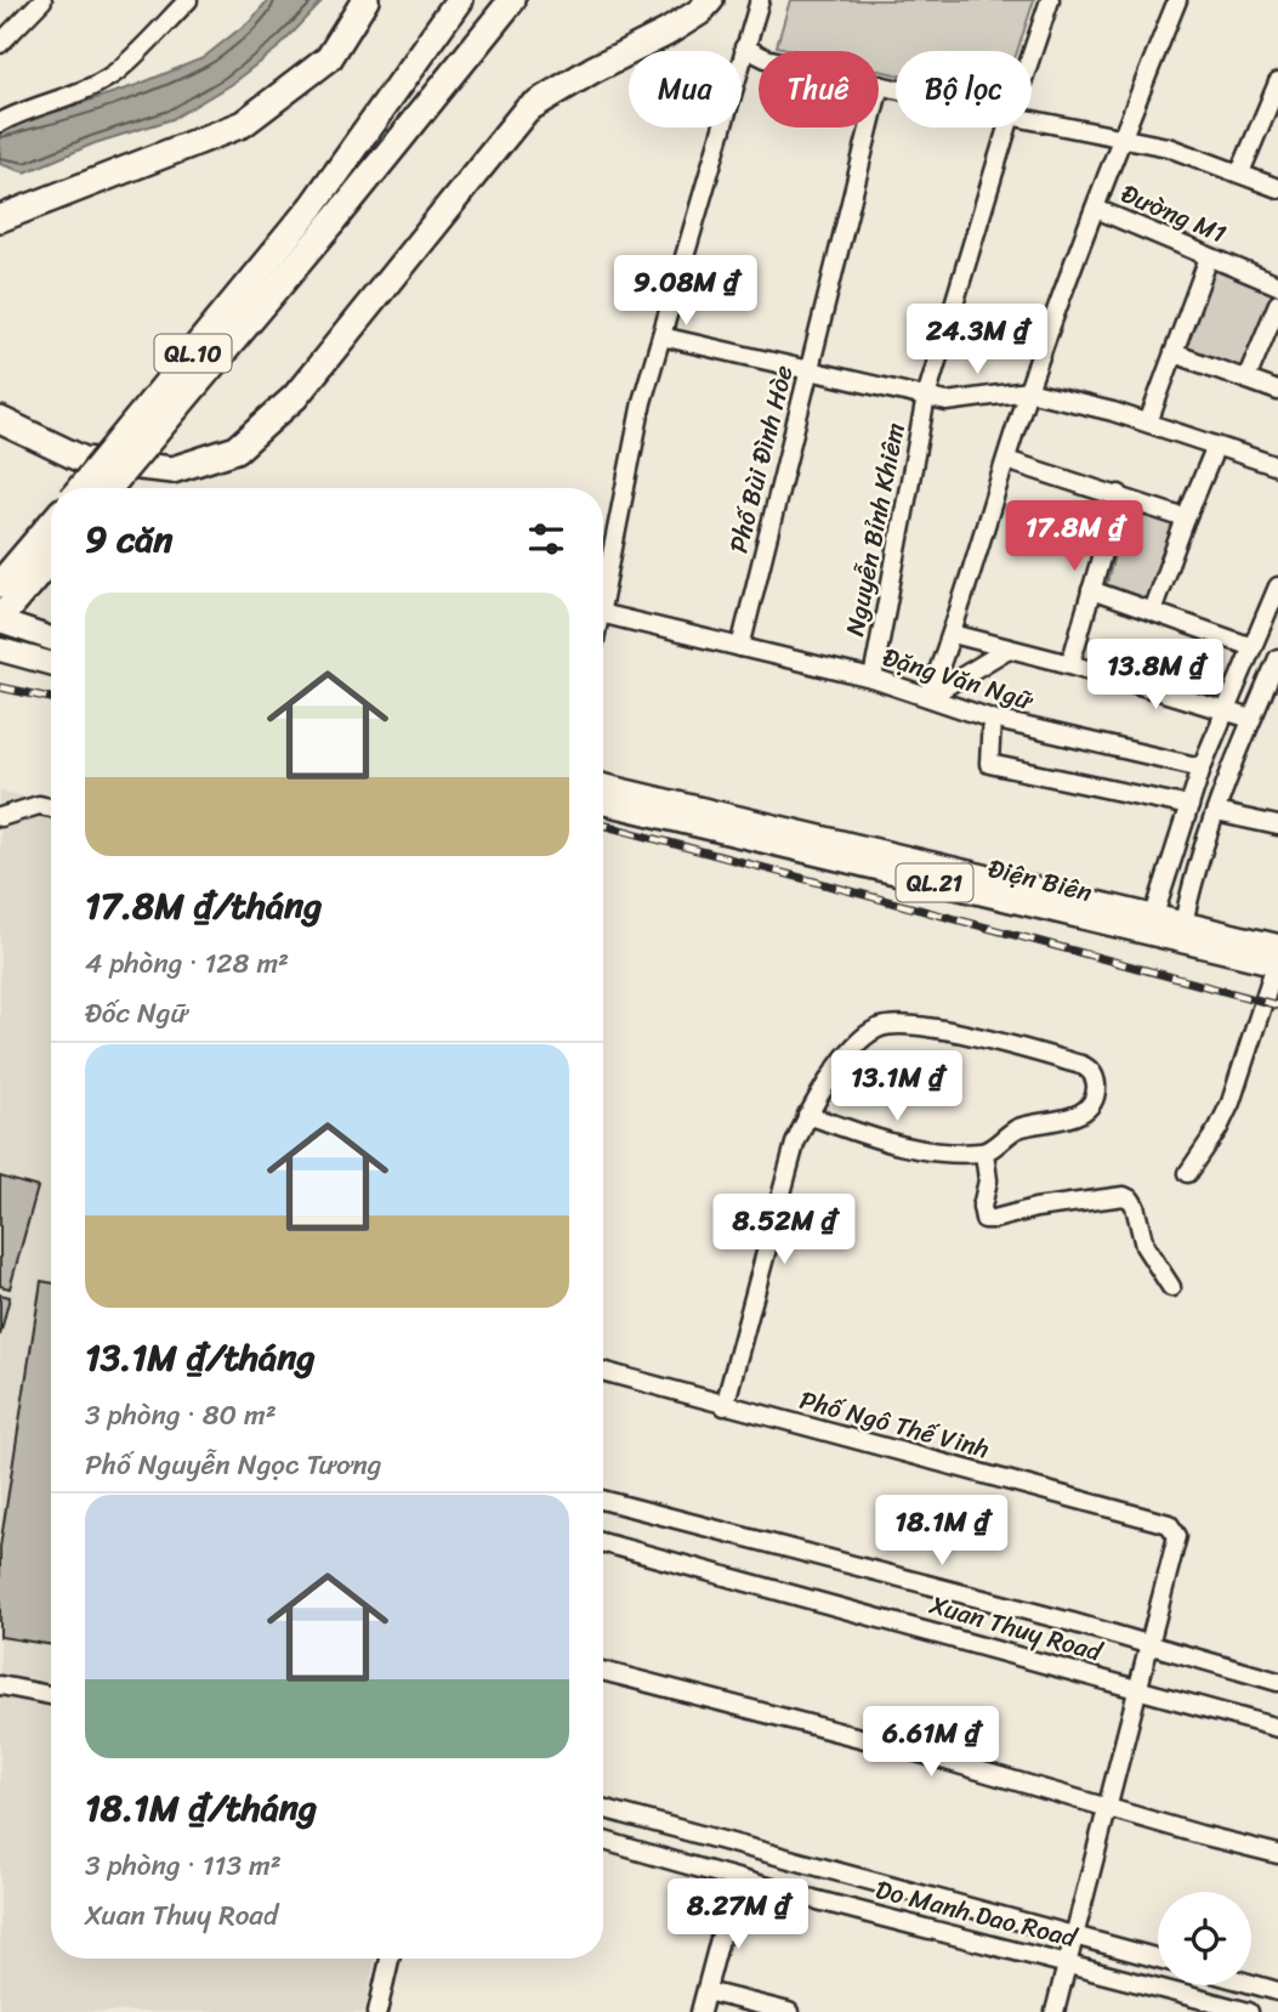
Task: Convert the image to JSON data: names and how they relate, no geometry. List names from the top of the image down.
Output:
{
  "streets": {
    "highway": ["QL.10"],
    "main road": ["Điện Biên", "QL.21"],
    "street": [
      "Đường M1",
      "Phố Bùi Đình Hòe",
      "Nguyễn Bỉnh Khiêm",
      "Đặng Văn Ngữ",
      "Phố Ngô Thế Vinh",
      "Xuan Thuy Road",
      "Do Manh Dao Road"
    ]
  },
  "crossings": [
    ["Phố Bùi Đình Hòe", "Đặng Văn Ngữ"],
    ["Nguyễn Bỉnh Khiêm", "Đặng Văn Ngữ"],
    ["Phố Ngô Thế Vinh", "Xuan Thuy Road"]
  ],
  "page": {
    "chip": ["Mua", "Thuê", "Bộ lọc"],
    "price": [
      "9.08M ₫",
      "24.3M ₫",
      "17.8M ₫",
      "13.8M ₫",
      "13.1M ₫",
      "8.52M ₫",
      "18.1M ₫",
      "6.61M ₫",
      "8.27M ₫"
    ],
    "heading": "9 căn",
    "list": [
      {
        "name": "17.8M ₫/tháng",
        "note": "4 phòng · 128 m² · Đốc Ngữ"
      },
      {
        "name": "13.1M ₫/tháng",
        "note": "3 phòng · 80 m² · Phố Nguyễn Ngọc Tương"
      },
      {
        "name": "18.1M ₫/tháng",
        "note": "3 phòng · 113 m² · Xuan Thuy Road"
      }
    ]
  }
}
